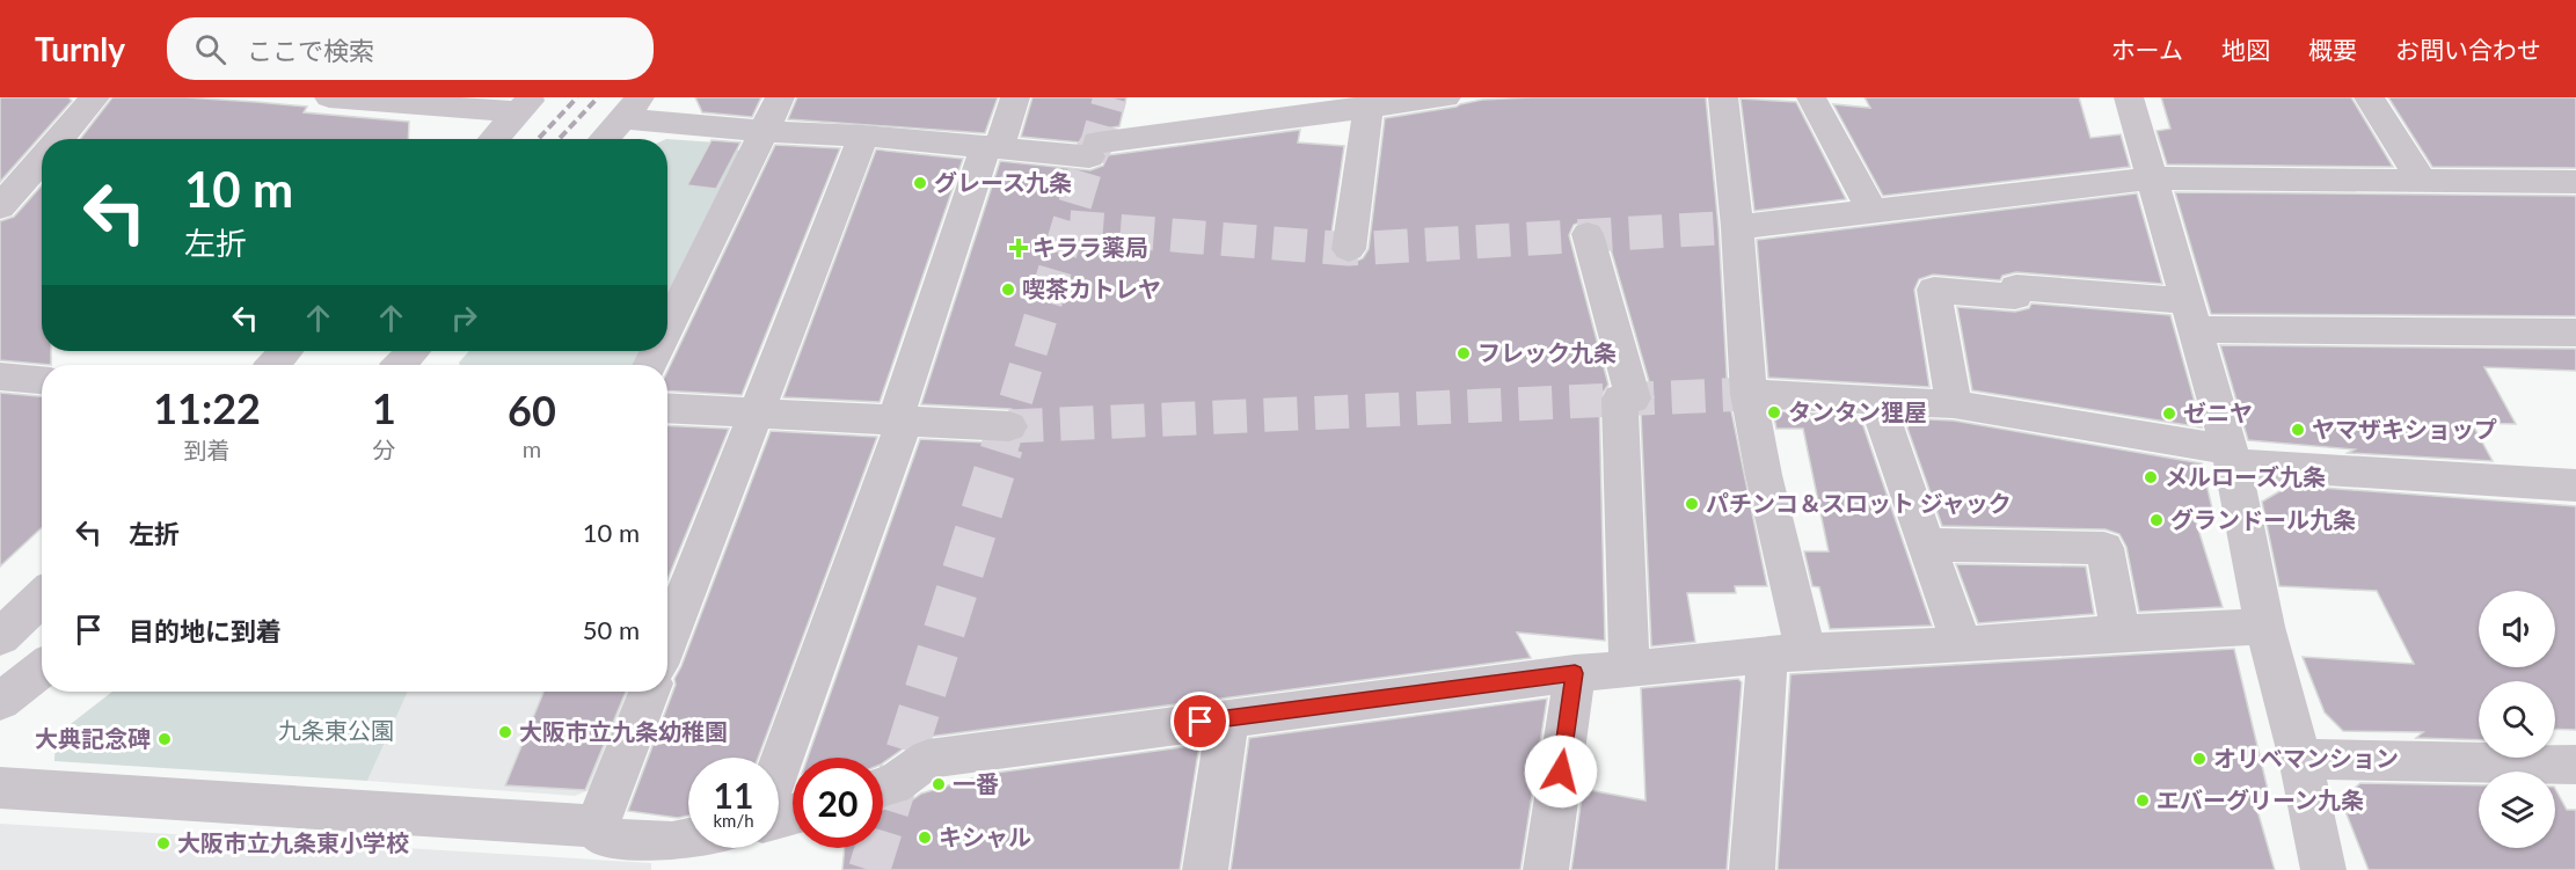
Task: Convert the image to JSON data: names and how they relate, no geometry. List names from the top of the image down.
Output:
{
  "parks": ["九条東公園"],
  "places": {
    "other": [
      "グレース九条",
      "喫茶カトレヤ",
      "フレック九条",
      "タンタン狸屋",
      "ゼニヤ",
      "ヤマザキショップ",
      "メルローズ九条",
      "パチンコ＆スロット ジャック",
      "グランドール九条",
      "大阪市立九条幼稚園",
      "大典記念碑",
      "オリベマンション",
      "一番",
      "エバーグリーン九条",
      "キシャル",
      "大阪市立九条東小学校"
    ],
    "health": ["キララ薬局"]
  },
  "page": {
    "header": "Turnly",
    "search": "ここで検索",
    "nav": [
      "ホーム",
      "地図",
      "概要",
      "お問い合わせ"
    ],
    "turn": ["10 m", "左折"],
    "eta": [
      "11:22",
      "到着",
      "1",
      "分",
      "60",
      "m"
    ],
    "list": [
      {
        "name": "左折",
        "value": "10 m"
      },
      {
        "name": "目的地に到着",
        "value": "50 m"
      }
    ],
    "speed": "11 km/h",
    "limit": "20"
  }
}
